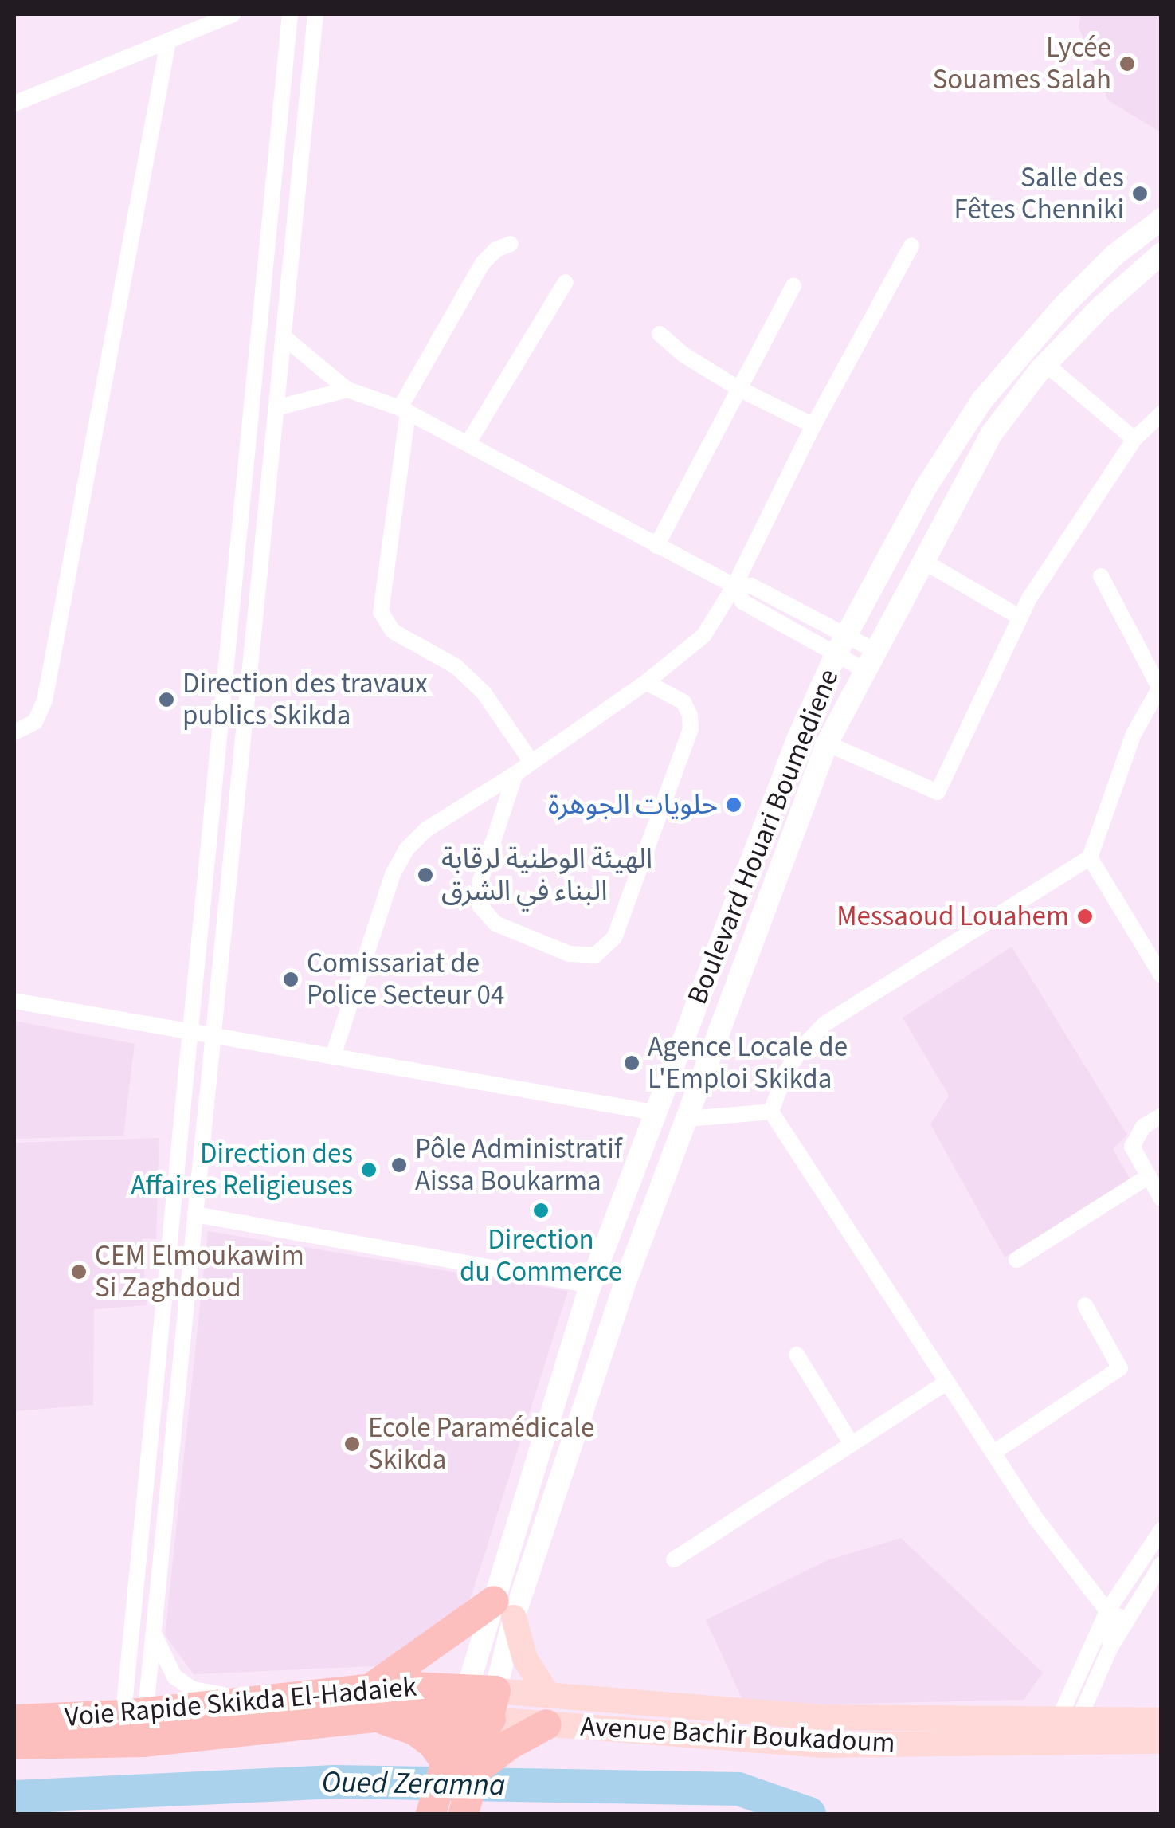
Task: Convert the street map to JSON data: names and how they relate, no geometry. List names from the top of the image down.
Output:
{
  "streets": {
    "highway": ["Boulevard Houari Boumediene", "Voie Rapide Skikda El-Hadaiek"],
    "main road": ["Avenue Bachir Boukadoum"]
  },
  "crossings": [
    ["Boulevard Houari Boumediene", "Voie Rapide Skikda El-Hadaiek"],
    ["Boulevard Houari Boumediene", "Avenue Bachir Boukadoum"],
    ["Voie Rapide Skikda El-Hadaiek", "Avenue Bachir Boukadoum"]
  ],
  "water": ["Oued Zeramna"],
  "places": [
    "Lycée Souames Salah",
    "Salle des Fêtes Chenniki",
    "Direction des travaux publics Skikda",
    "حلويات الجوهرة",
    "الهيئة الوطنية لرقابة البناء في الشرق",
    "Messaoud Louahem",
    "Comissariat de Police Secteur 04",
    "Agence Locale de L'Emploi Skikda",
    "Pôle Administratif Aissa Boukarma",
    "Direction des Affaires Religieuses",
    "Direction du Commerce",
    "CEM Elmoukawim Si Zaghdoud",
    "Ecole Paramédicale Skikda"
  ]
}
